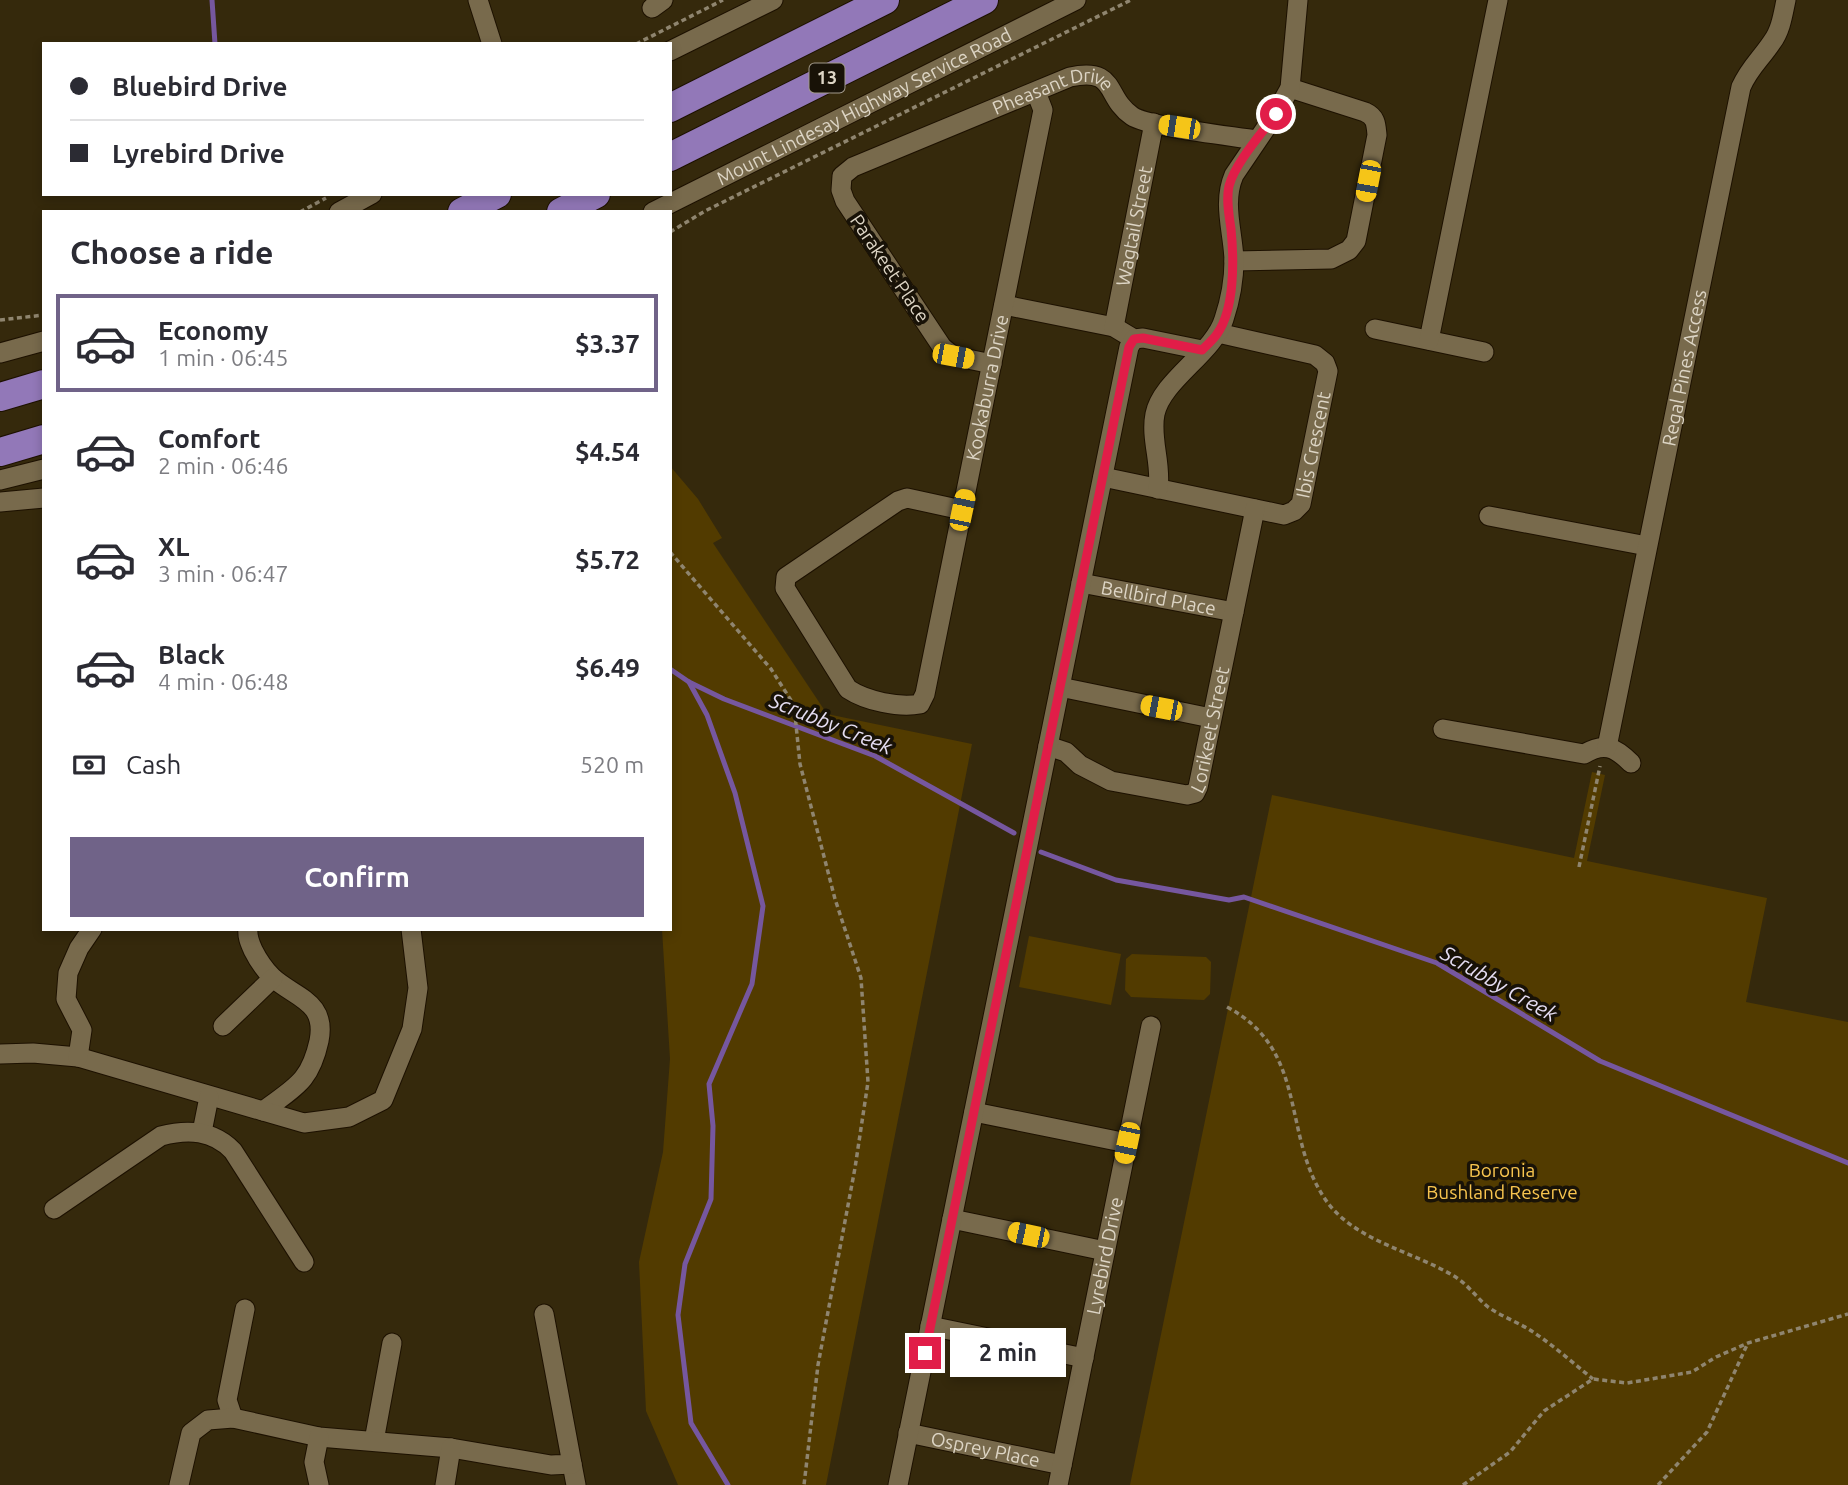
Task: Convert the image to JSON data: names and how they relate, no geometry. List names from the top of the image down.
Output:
{
  "streets": {
    "highway": ["13"],
    "street": [
      "Pheasant Drive",
      "Mount Lindesay Highway Service Road",
      "Wagtail Street",
      "Parakeet Place",
      "Regal Pines Access",
      "Kookaburra Drive",
      "Ibis Crescent",
      "Bellbird Place",
      "Lorikeet Street",
      "Lyrebird Drive",
      "Osprey Place"
    ]
  },
  "crossings": [
    ["Pheasant Drive", "Wagtail Street"],
    ["Pheasant Drive", "Parakeet Place"],
    ["Pheasant Drive", "Kookaburra Drive"],
    ["Parakeet Place", "Kookaburra Drive"],
    ["Ibis Crescent", "Lorikeet Street"],
    ["Bellbird Place", "Lorikeet Street"],
    ["Lyrebird Drive", "Osprey Place"]
  ],
  "water": ["Scrubby Creek"],
  "parks": ["Boronia Bushland Reserve"],
  "page": {
    "banner": ["Bluebird Drive", "Lyrebird Drive"],
    "heading": "Choose a ride",
    "list": [
      {
        "name": "Economy",
        "note": "1 min · 06:45",
        "value": "$3.37"
      },
      {
        "name": "Comfort",
        "note": "2 min · 06:46",
        "value": "$4.54"
      },
      {
        "name": "XL",
        "note": "3 min · 06:47",
        "value": "$5.72"
      },
      {
        "name": "Black",
        "note": "4 min · 06:48",
        "value": "$6.49"
      }
    ],
    "pay": ["Cash", "520 m"],
    "buttons": "Confirm",
    "bubble": "2 min"
  }
}
